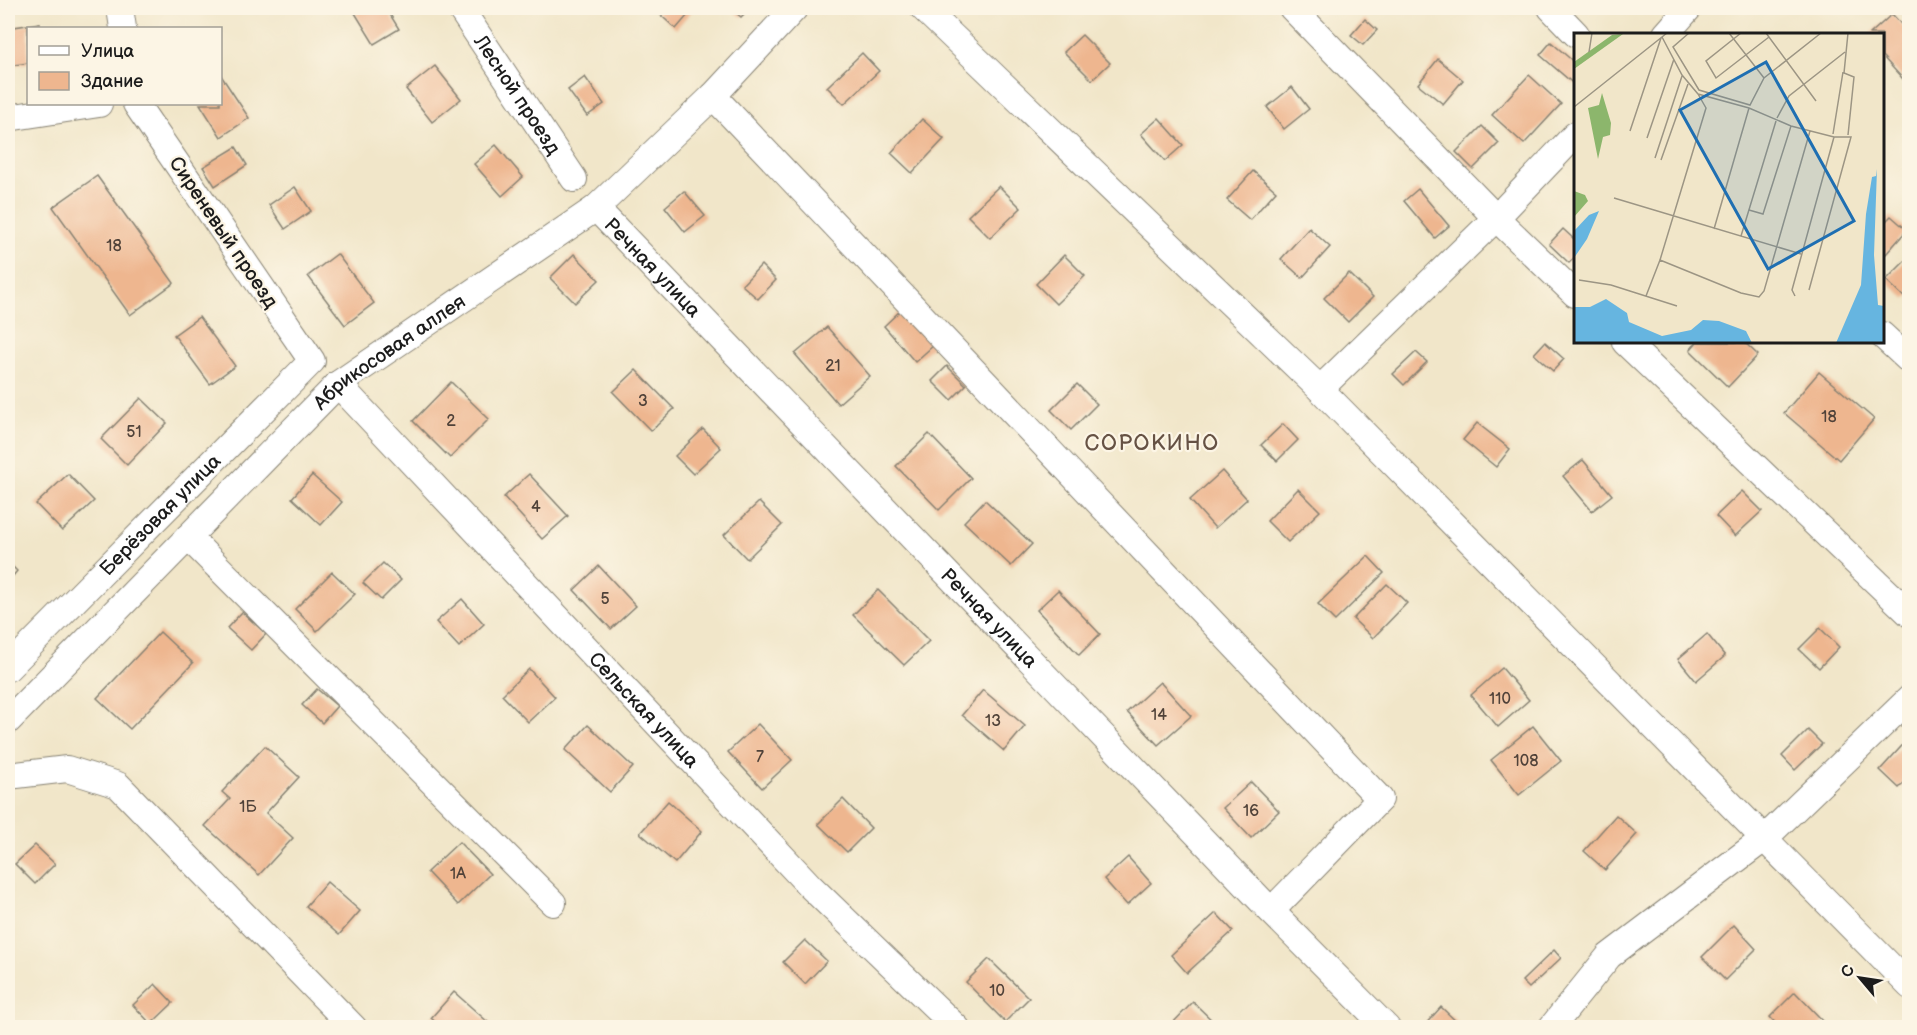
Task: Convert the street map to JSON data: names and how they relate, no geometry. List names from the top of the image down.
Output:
{
  "streets": {
    "street": [
      "Лесной проезд",
      "Сиреневый проезд",
      "Речная улица",
      "Абрикосовая аллея",
      "Берёзовая улица",
      "Сельская улица"
    ]
  },
  "crossings": [
    ["Сиреневый проезд", "Берёзовая улица"],
    ["Речная улица", "Абрикосовая аллея"],
    ["Абрикосовая аллея", "Сельская улица"]
  ],
  "districts": ["СОРОКИНО"],
  "house_numbers": [
    "18",
    "21",
    "3",
    "18",
    "2",
    "51",
    "4",
    "5",
    "110",
    "14",
    "13",
    "7",
    "108",
    "1Б",
    "16",
    "1А",
    "10"
  ],
  "legend": ["Улица", "Здание"],
  "north": "top left"
}
